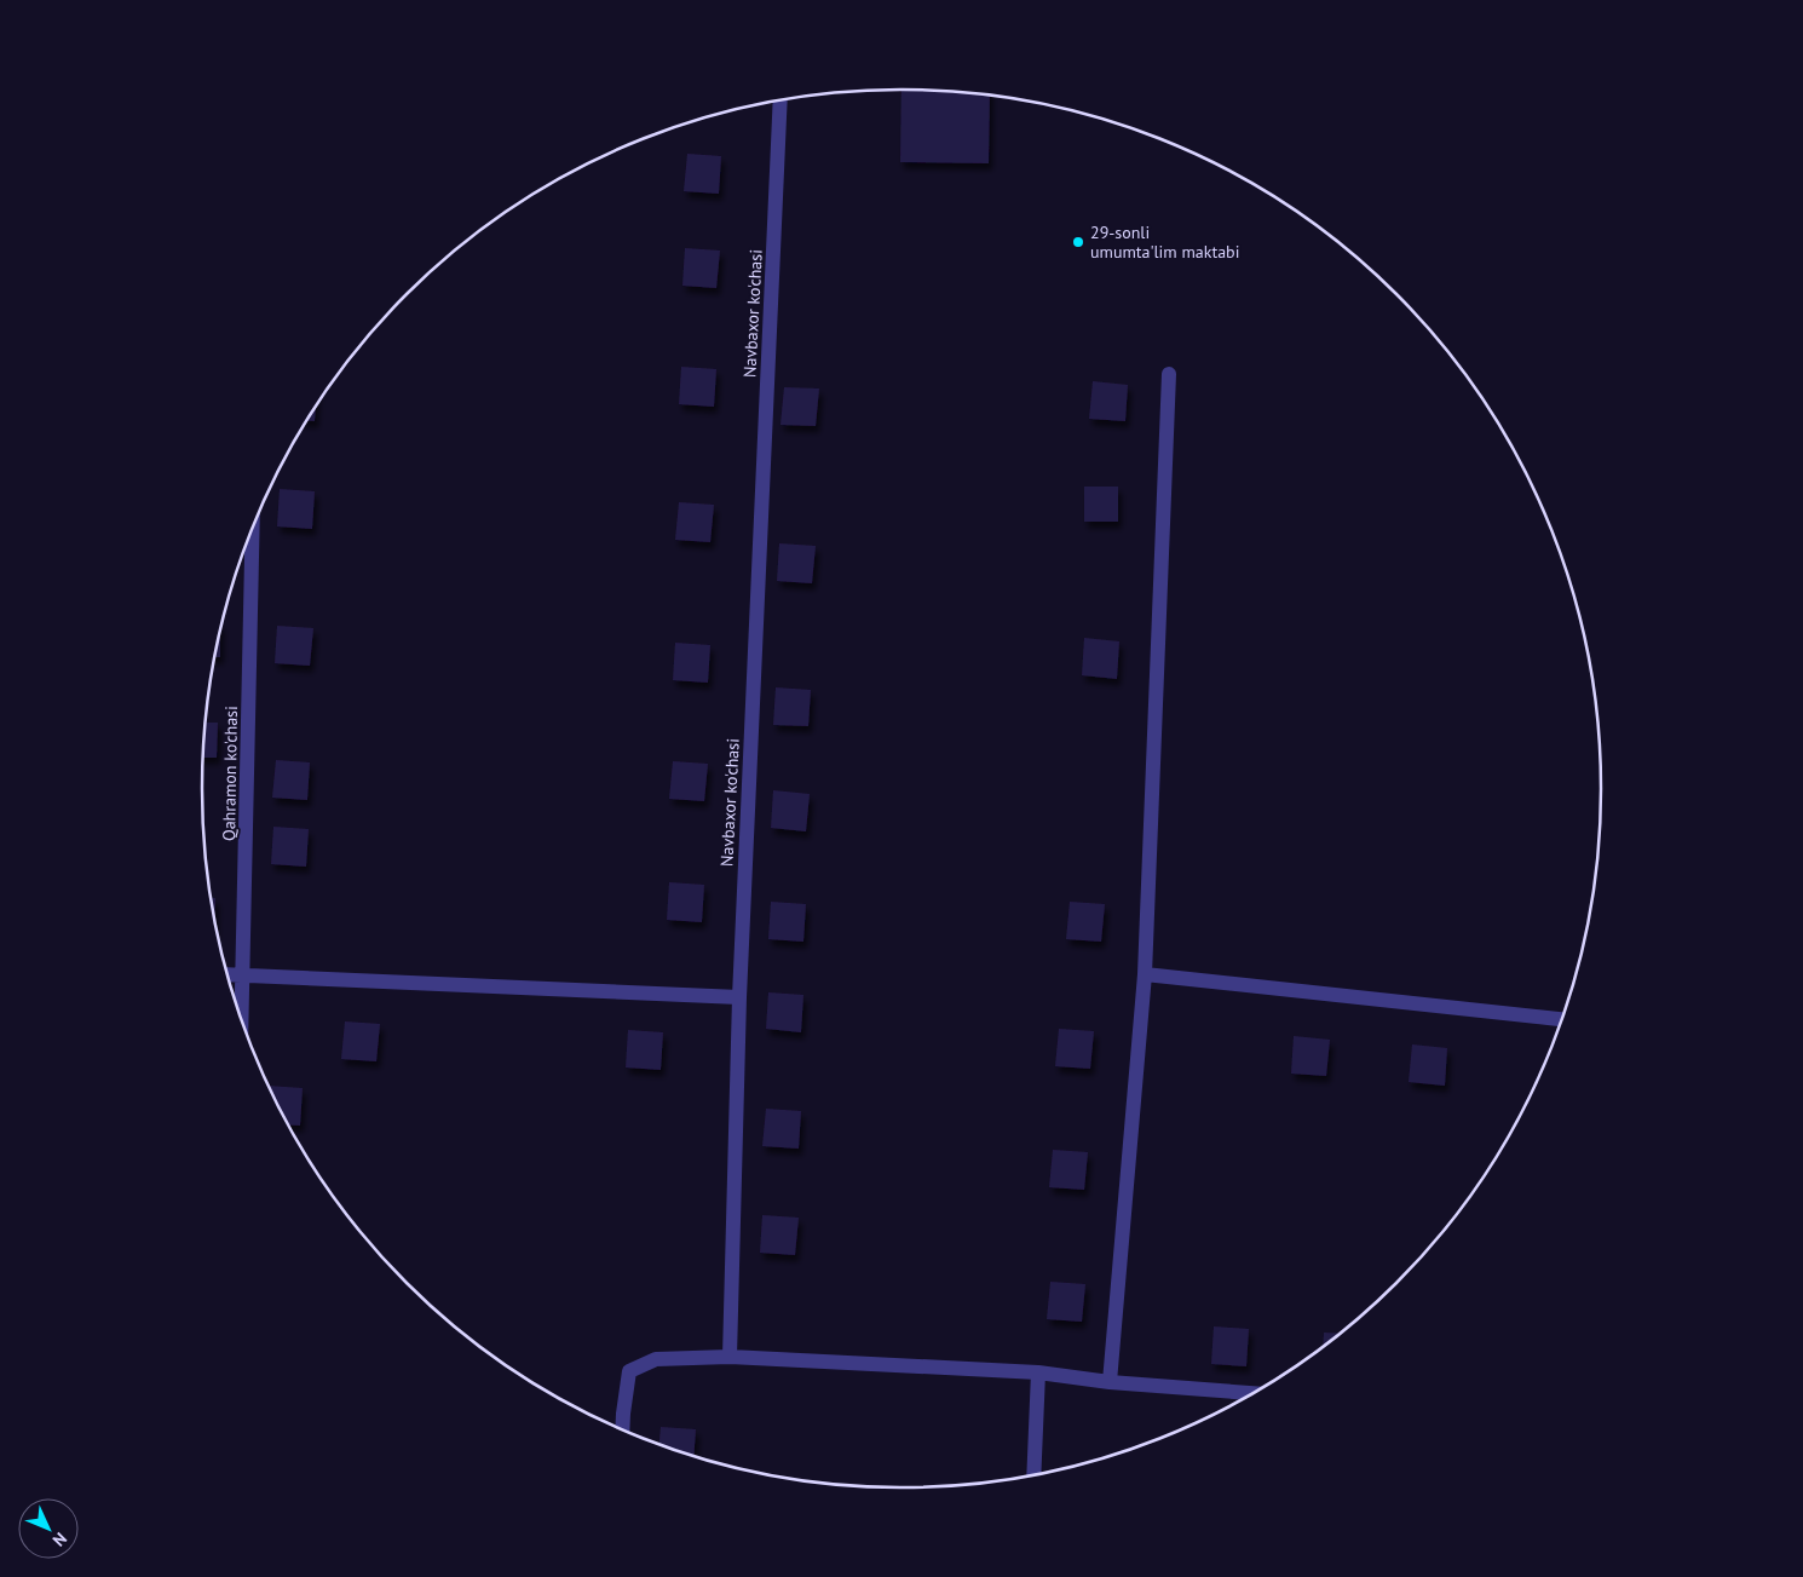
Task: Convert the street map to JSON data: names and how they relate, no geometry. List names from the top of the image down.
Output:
{
  "streets": {
    "street": ["Navbaxor ko'chasi", "Qahramon ko'chasi"]
  },
  "places": ["29-sonli umumta'lim maktabi"],
  "north": "bottom right"
}
